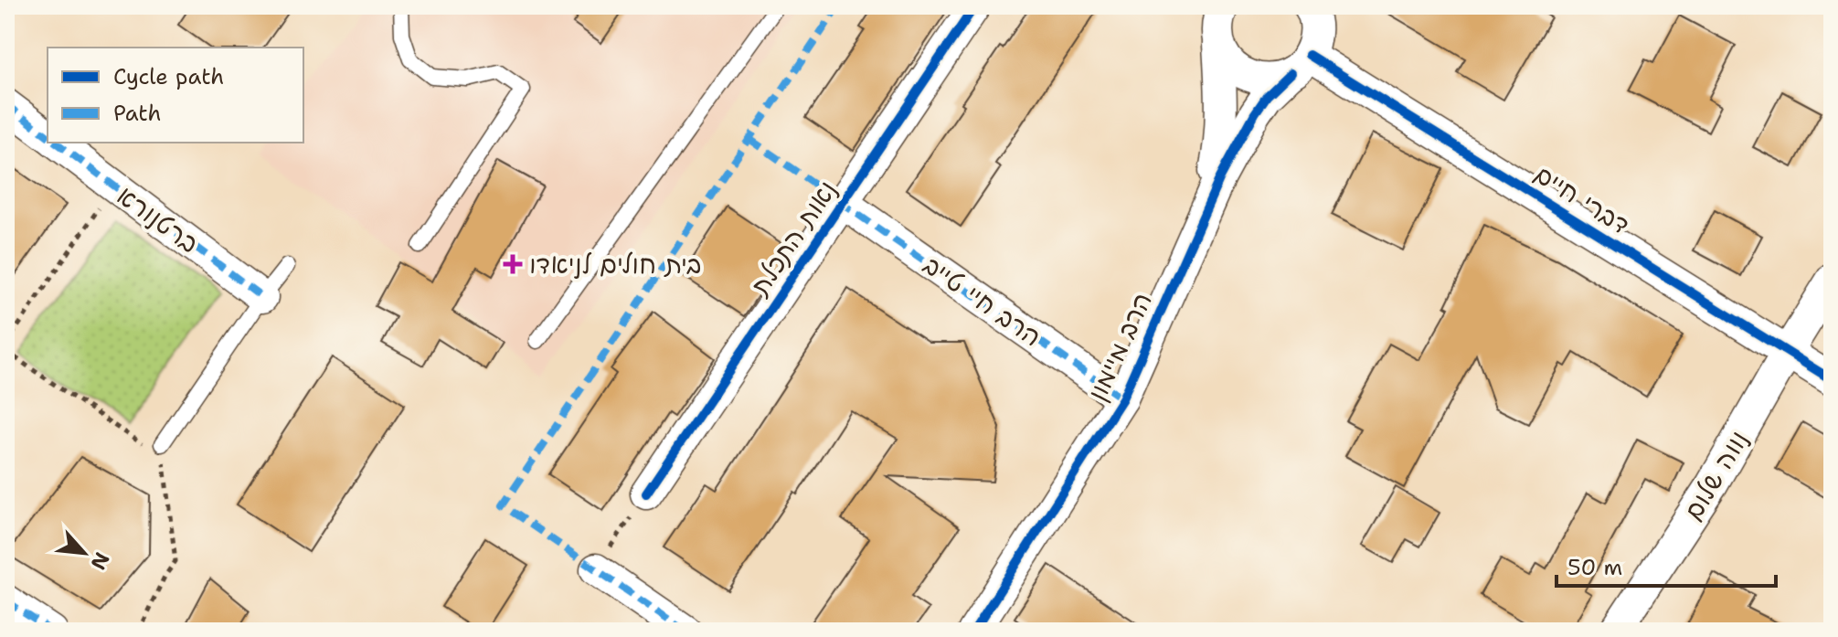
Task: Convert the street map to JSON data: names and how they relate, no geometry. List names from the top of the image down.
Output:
{
  "streets": {
    "street": [
      "דברי חיים",
      "ברטנורא",
      "נאות התכלת",
      "הרב חיי טייב",
      "הרב מיימון",
      "נווה שלום"
    ]
  },
  "crossings": [
    ["דברי חיים", "הרב מיימון"],
    ["דברי חיים", "נווה שלום"],
    ["נאות התכלת", "הרב חיי טייב"],
    ["הרב חיי טייב", "הרב מיימון"]
  ],
  "places": {
    "health": ["בית חולים לניאדו"]
  },
  "legend": ["Cycle path", "Path"],
  "scale_bar": "50 m",
  "north": "bottom right"
}
